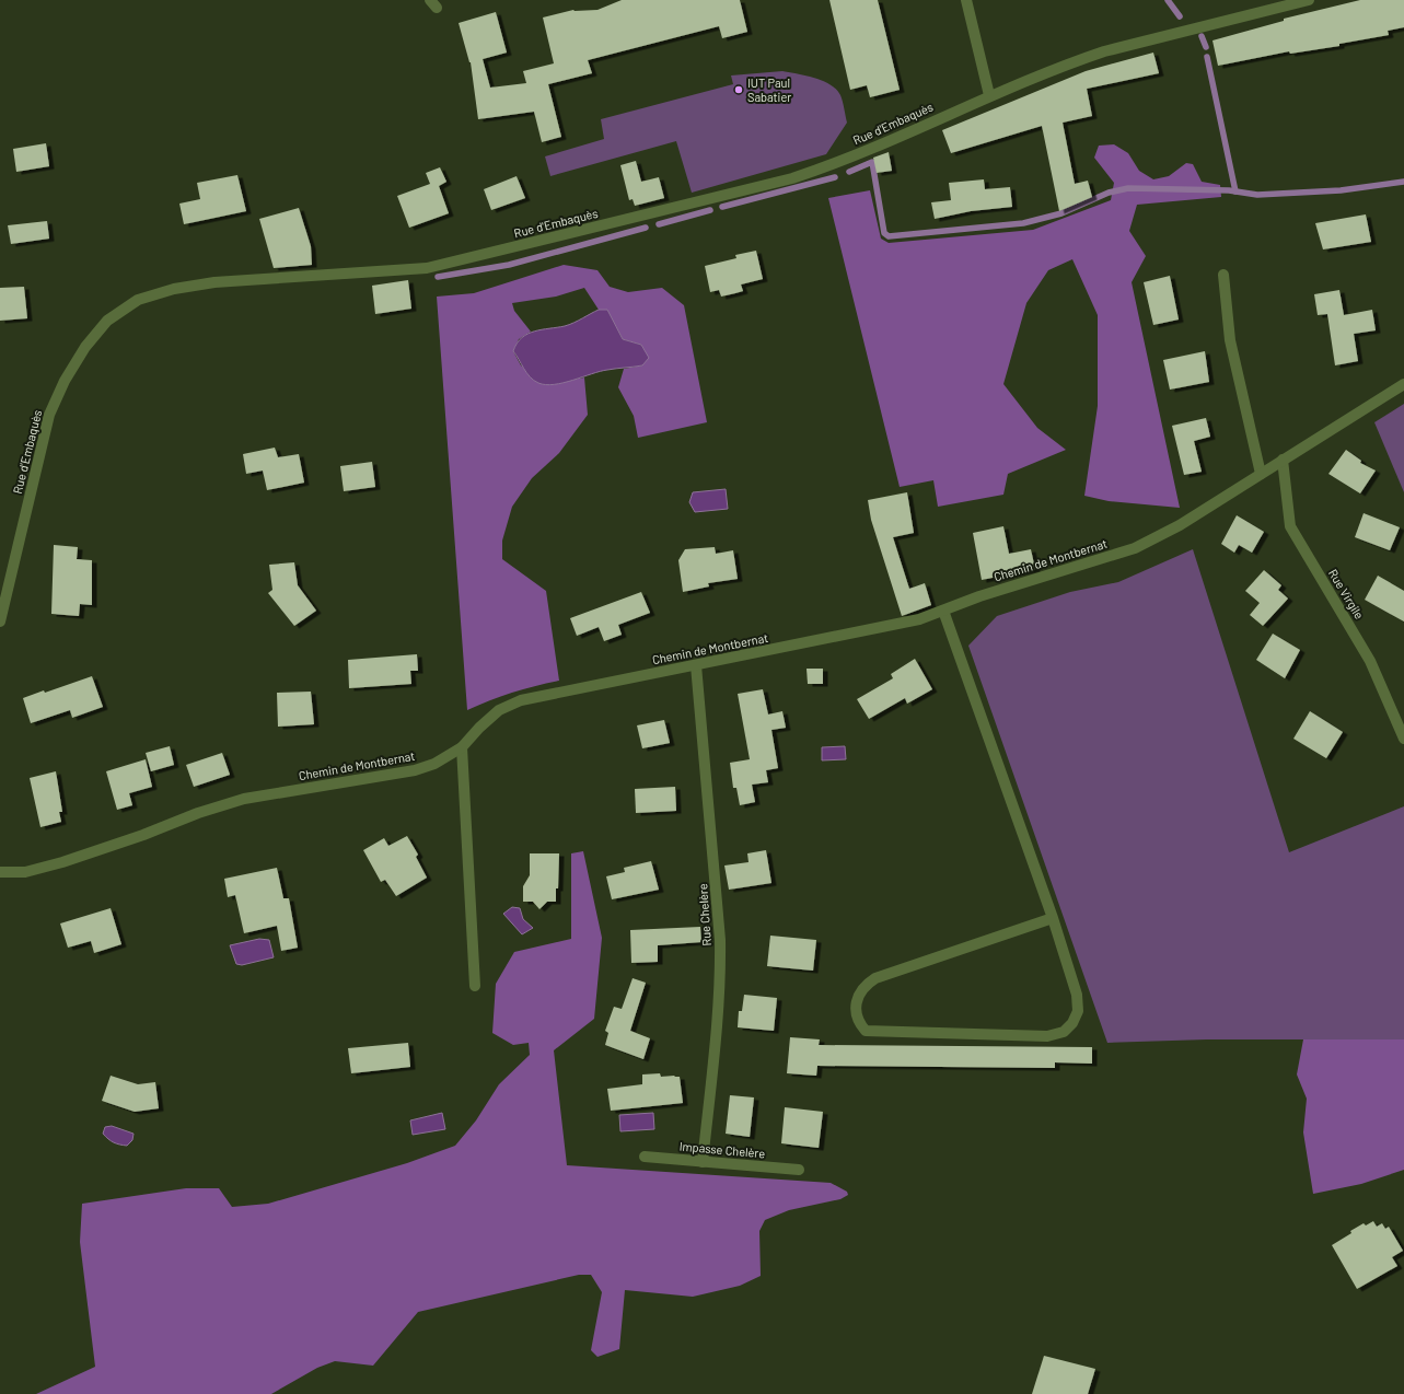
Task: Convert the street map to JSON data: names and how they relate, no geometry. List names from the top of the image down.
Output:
{
  "streets": {
    "street": [
      "Rue d'Embaquès",
      "Chemin de Montbernat",
      "Rue Virgile",
      "Rue Chelère",
      "Impasse Chelère"
    ]
  },
  "crossings": [
    ["Chemin de Montbernat", "Rue Virgile"],
    ["Chemin de Montbernat", "Rue Chelère"],
    ["Rue Chelère", "Impasse Chelère"]
  ],
  "places": ["IUT Paul Sabatier"]
}
